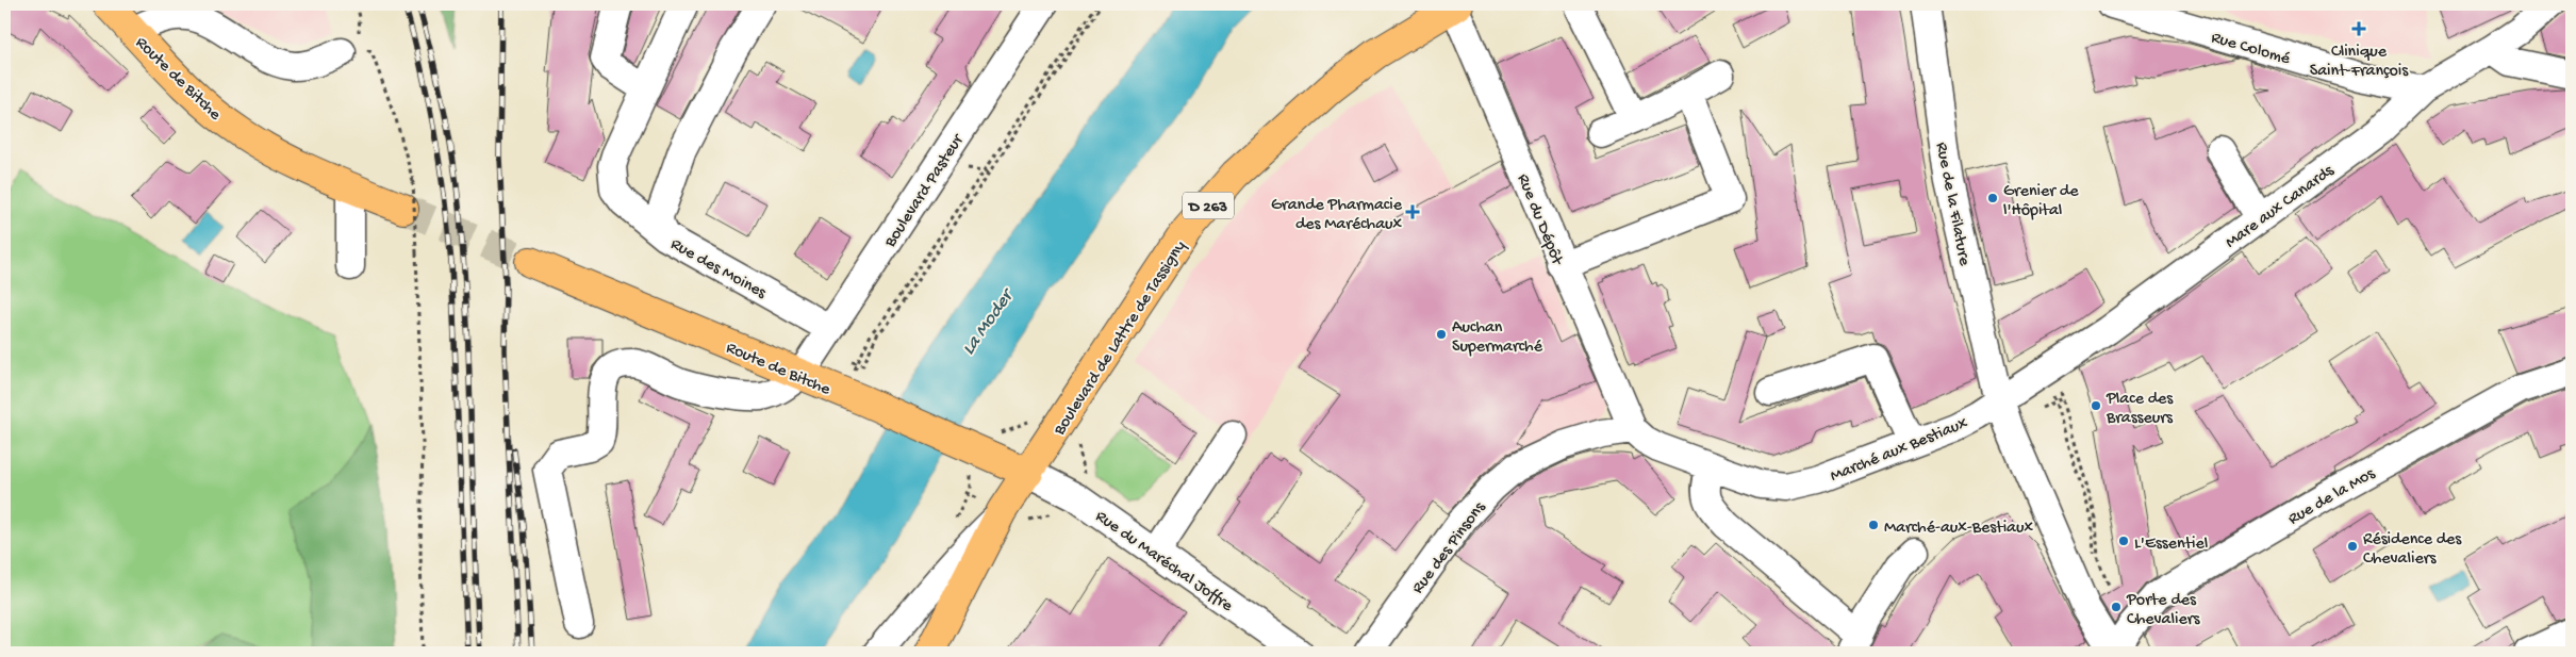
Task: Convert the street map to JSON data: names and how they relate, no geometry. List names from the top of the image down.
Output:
{
  "streets": {
    "main road": ["Route de Bitche", "D 263", "Boulevard de Lattre de Tassigny"],
    "street": [
      "Rue Colomé",
      "Boulevard Pasteur",
      "Rue de la Filature",
      "Mare aux Canards",
      "Rue du Dépôt",
      "Rue des Moines",
      "Marché aux Bestiaux",
      "Rue de la Mos",
      "Rue des Pinsons",
      "Rue du Maréchal Joffre"
    ]
  },
  "crossings": [
    ["Rue Colomé", "Mare aux Canards"],
    ["Route de Bitche", "Boulevard Pasteur"],
    ["Route de Bitche", "Boulevard de Lattre de Tassigny"],
    ["Route de Bitche", "Rue du Maréchal Joffre"],
    ["Boulevard Pasteur", "Rue des Moines"],
    ["Rue de la Filature", "Mare aux Canards"],
    ["Rue de la Filature", "Marché aux Bestiaux"],
    ["Mare aux Canards", "Marché aux Bestiaux"],
    ["Rue du Dépôt", "Boulevard de Lattre de Tassigny"],
    ["Rue du Dépôt", "Marché aux Bestiaux"],
    ["Rue du Dépôt", "Rue des Pinsons"],
    ["Boulevard de Lattre de Tassigny", "Rue du Maréchal Joffre"],
    ["Marché aux Bestiaux", "Rue des Pinsons"]
  ],
  "water": ["La Moder"],
  "places": {
    "health": ["Clinique Saint-François", "Grande Pharmacie des Maréchaux"],
    "other": [
      "Grenier de l'Hôpital",
      "Auchan Supermarché",
      "Place des Brasseurs",
      "Marché-aux-Bestiaux",
      "L'Essentiel",
      "Résidence des Chevaliers",
      "Porte des Chevaliers"
    ]
  }
}
